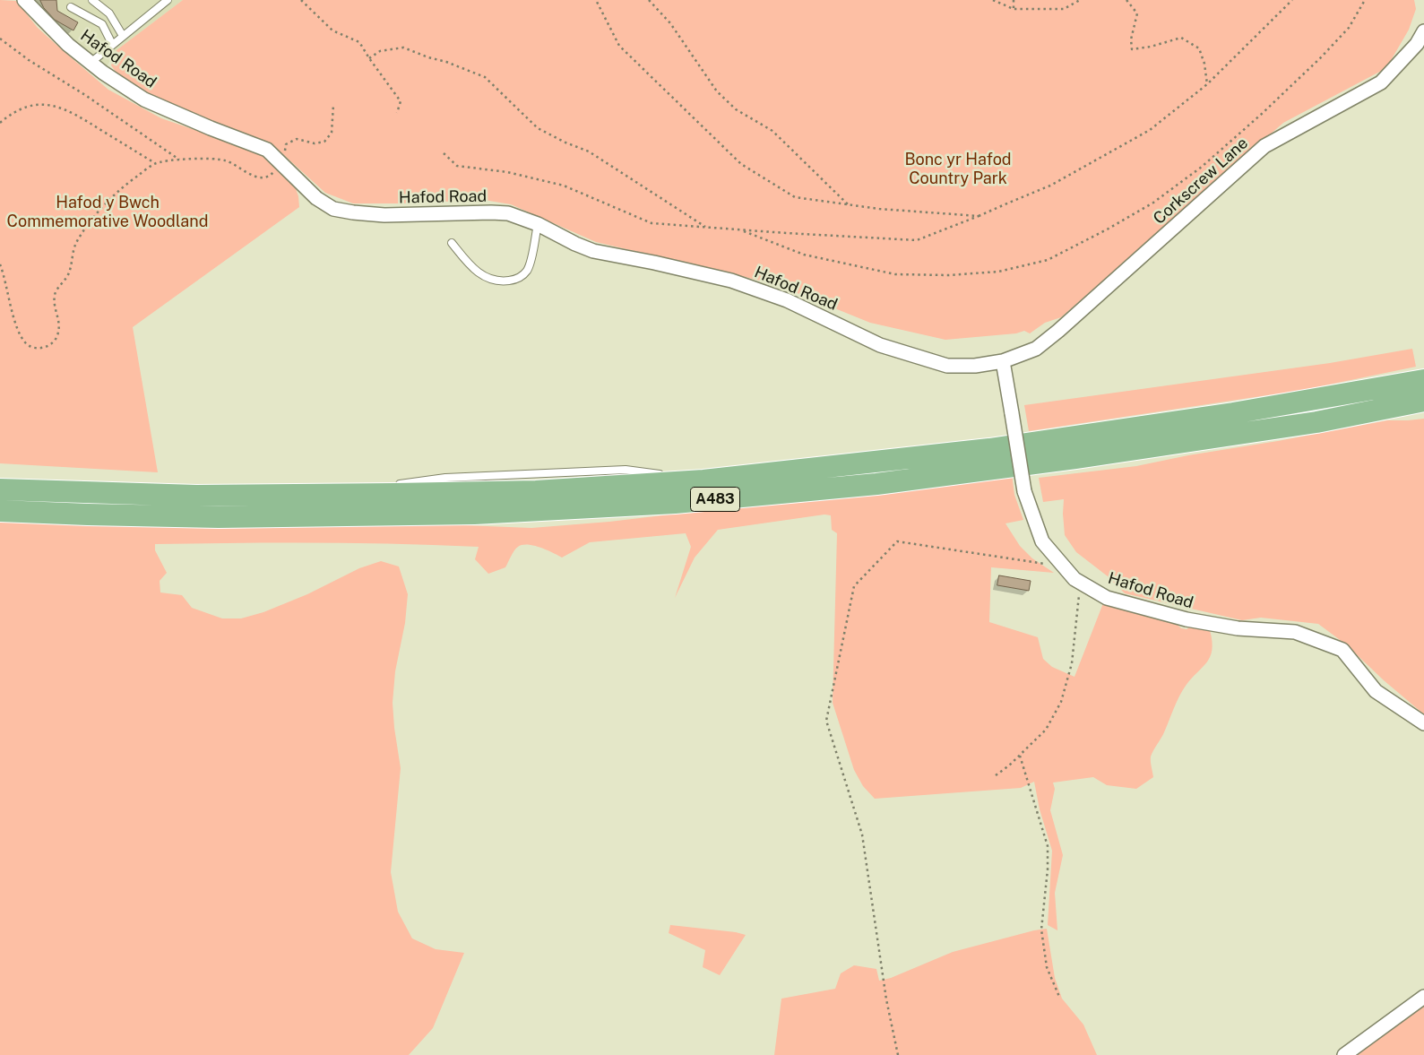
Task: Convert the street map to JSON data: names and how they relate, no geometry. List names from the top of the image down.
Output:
{
  "streets": {
    "highway": ["A483"],
    "street": ["Hafod Road", "Corkscrew Lane"]
  },
  "crossings": [
    ["Hafod Road", "Corkscrew Lane"]
  ],
  "parks": ["Bonc yr Hafod Country Park", "Hafod y Bwch Commemorative Woodland"]
}
